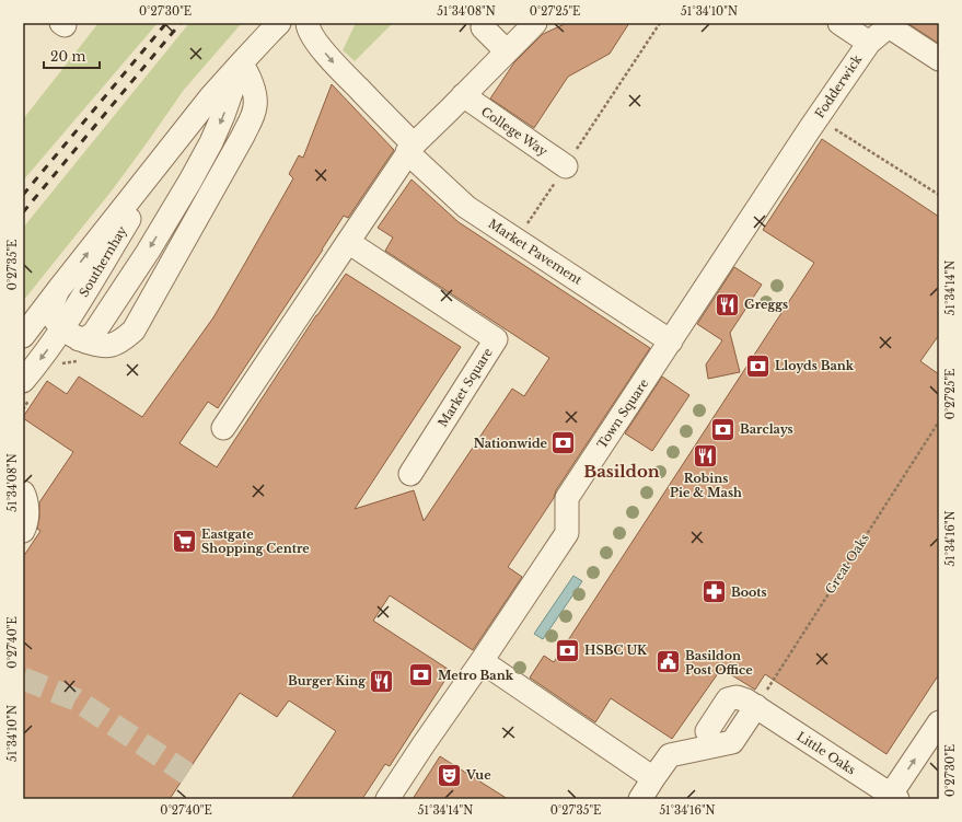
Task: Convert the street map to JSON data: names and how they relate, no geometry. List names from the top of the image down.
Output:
{
  "streets": {
    "street": [
      "Fodderwick",
      "College Way",
      "Market Pavement",
      "Southernhay",
      "Market Square",
      "Town Square",
      "Little Oaks"
    ],
    "path": ["Great Oaks"]
  },
  "crossings": [
    ["Fodderwick", "Town Square"],
    ["Market Pavement", "Town Square"],
    ["Great Oaks", "Little Oaks"]
  ],
  "districts": ["Basildon"],
  "places": {
    "restaurant": ["Greggs", "Robins Pie & Mash", "Burger King"],
    "bank": [
      "Lloyds Bank",
      "Barclays",
      "Nationwide",
      "HSBC UK",
      "Metro Bank"
    ],
    "supermarket": ["Eastgate Shopping Centre"],
    "pharmacy": ["Boots"],
    "public building": ["Basildon Post Office"],
    "theatre": ["Vue"]
  },
  "scale_bar": "20 m",
  "coordinates": [
    "0°27'30\"E",
    "51°34'08\"N",
    "0°27'25\"E",
    "51°34'10\"N",
    "0°27'35\"E",
    "51°34'14\"N",
    "51°34'16\"N",
    "0°27'40\"E"
  ]
}
